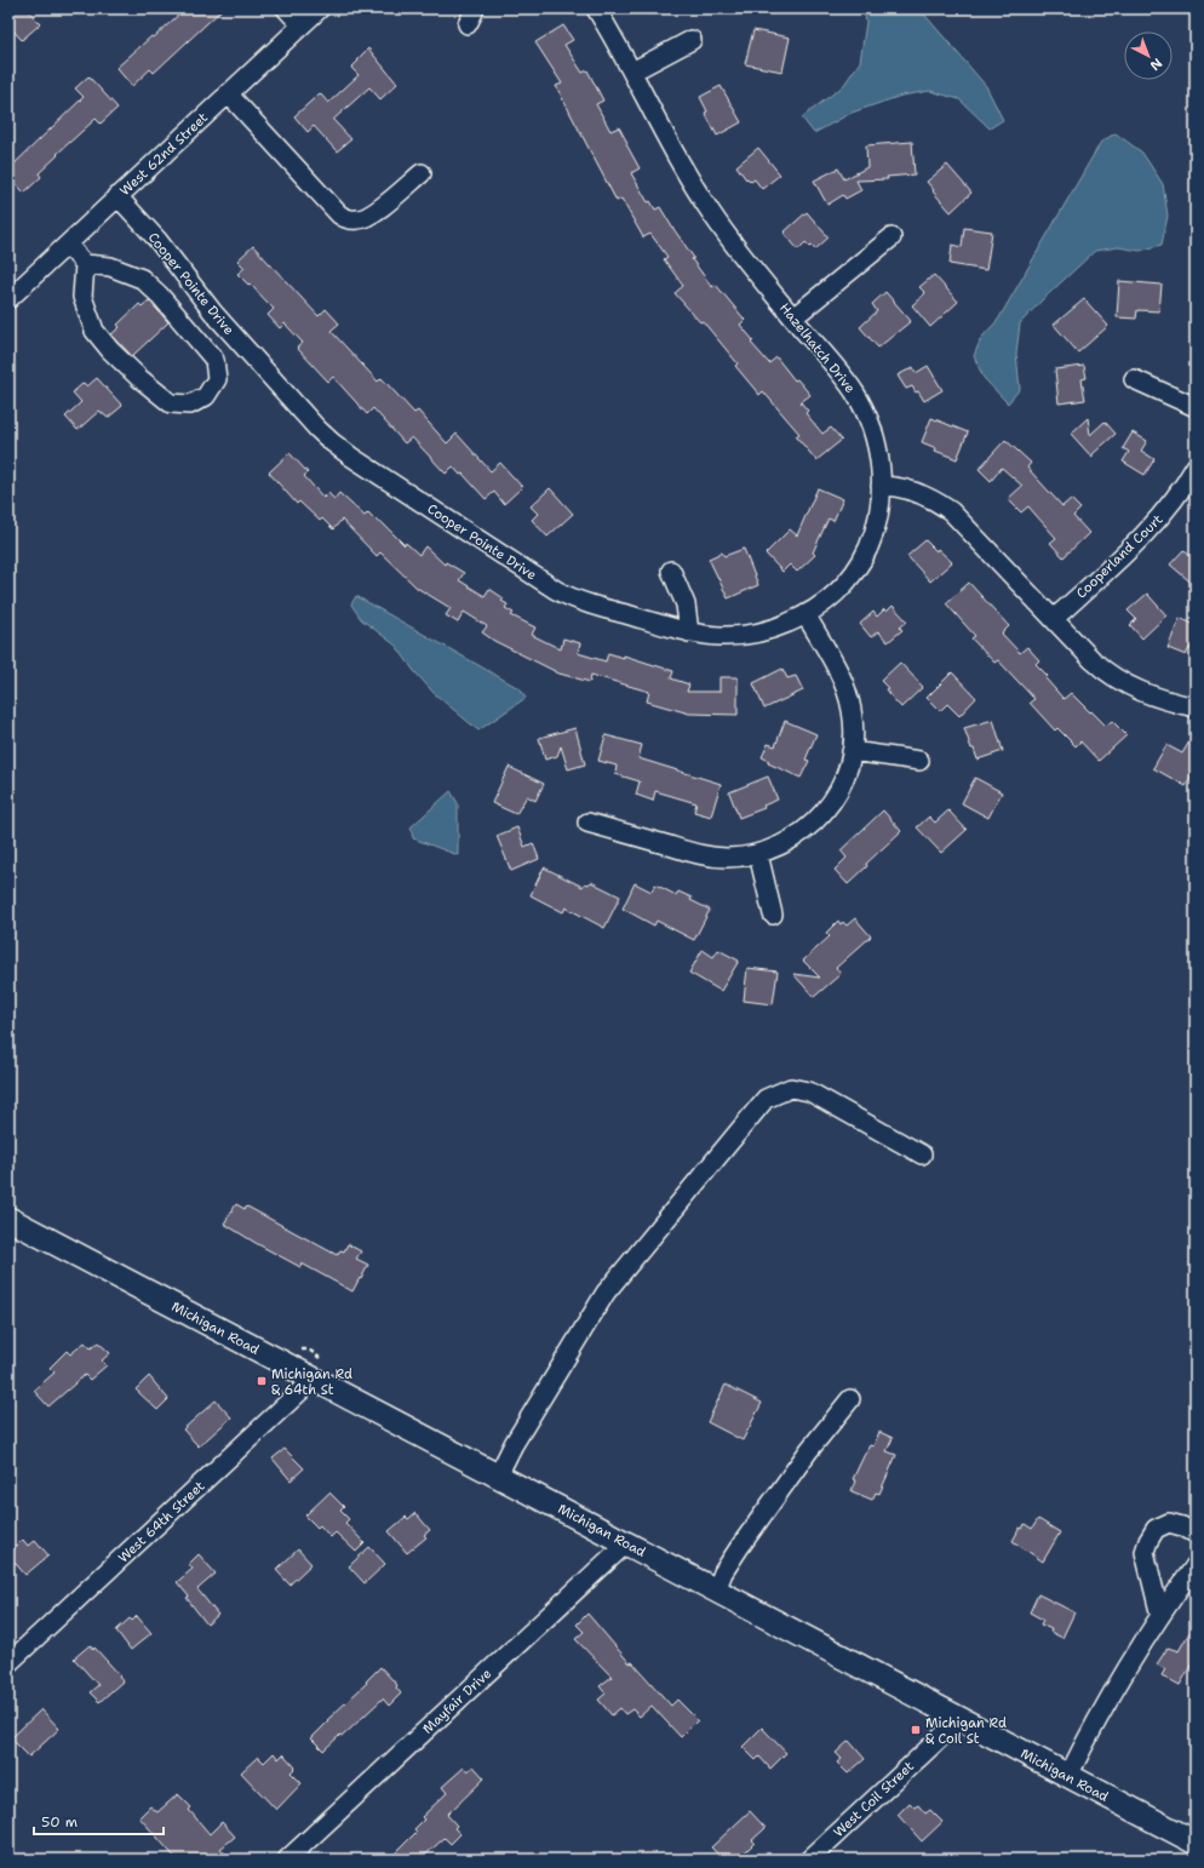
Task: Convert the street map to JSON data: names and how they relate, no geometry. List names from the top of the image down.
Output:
{
  "streets": {
    "main road": ["Michigan Road"],
    "street": [
      "West 62nd Street",
      "Cooper Pointe Drive",
      "Hazelhatch Drive",
      "Cooperland Court",
      "West 64th Street",
      "Mayfair Drive",
      "West Coil Street"
    ]
  },
  "crossings": [
    ["West 62nd Street", "Cooper Pointe Drive"],
    ["Cooper Pointe Drive", "Hazelhatch Drive"],
    ["Michigan Road", "West 64th Street"],
    ["Michigan Road", "Mayfair Drive"],
    ["Michigan Road", "West Coil Street"]
  ],
  "places": {
    "transit": ["Michigan Rd & 64th St", "Michigan Rd & Coil St"]
  },
  "scale_bar": "50 m",
  "north": "bottom right"
}
